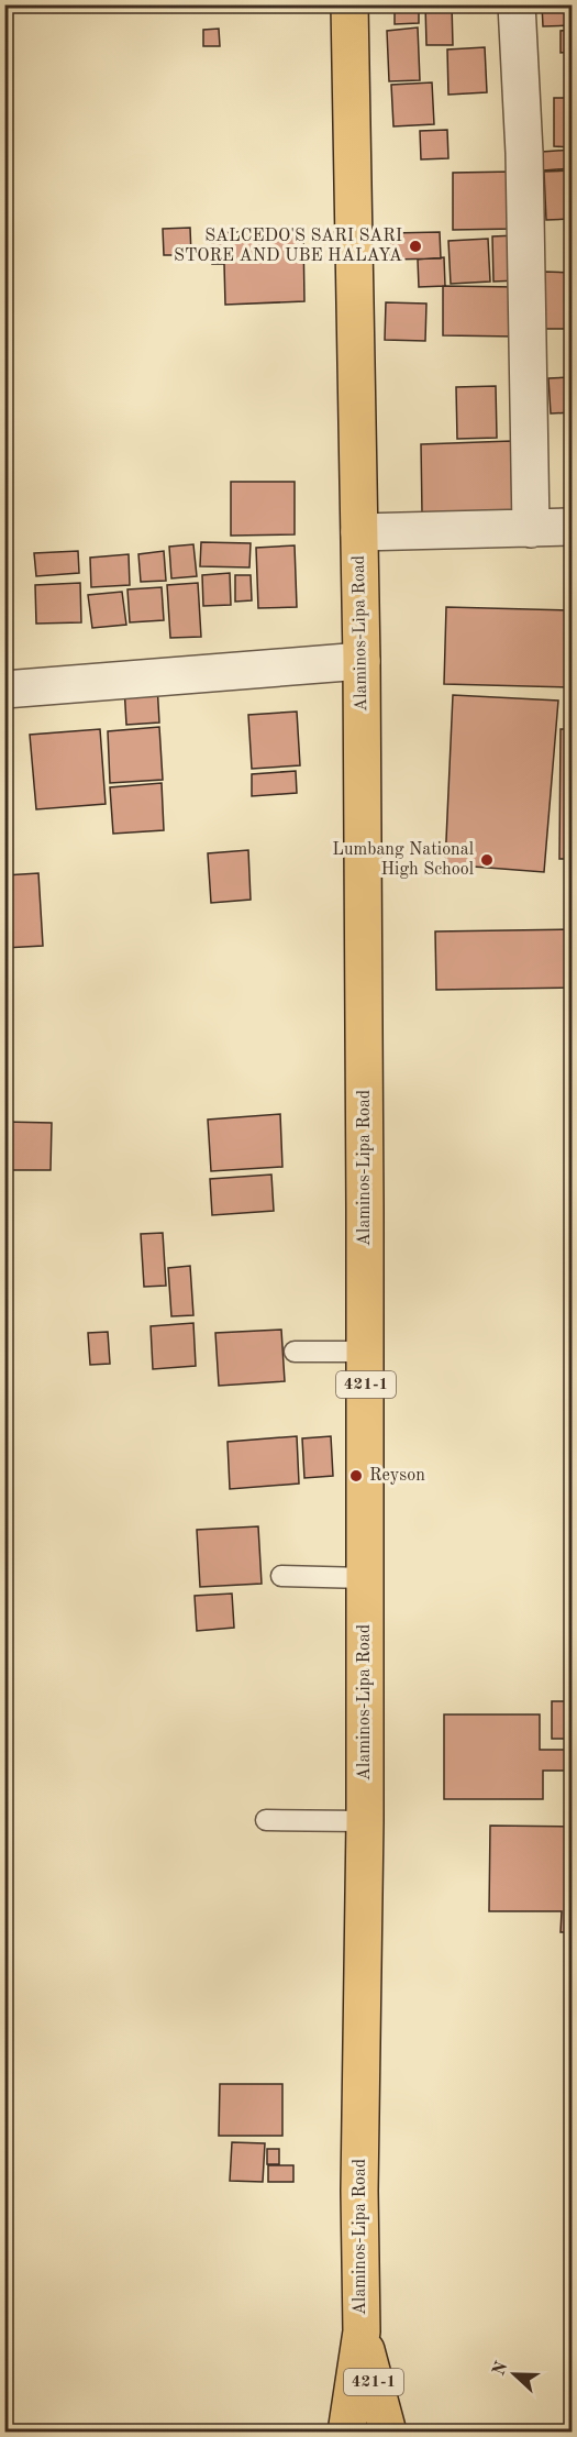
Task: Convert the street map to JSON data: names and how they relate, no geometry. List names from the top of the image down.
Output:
{
  "streets": {
    "main road": ["Alaminos-Lipa Road", "421-1"]
  },
  "places": ["SALCEDO'S SARI SARI STORE AND UBE HALAYA", "Lumbang National High School", "Reyson"],
  "north": "left"
}
